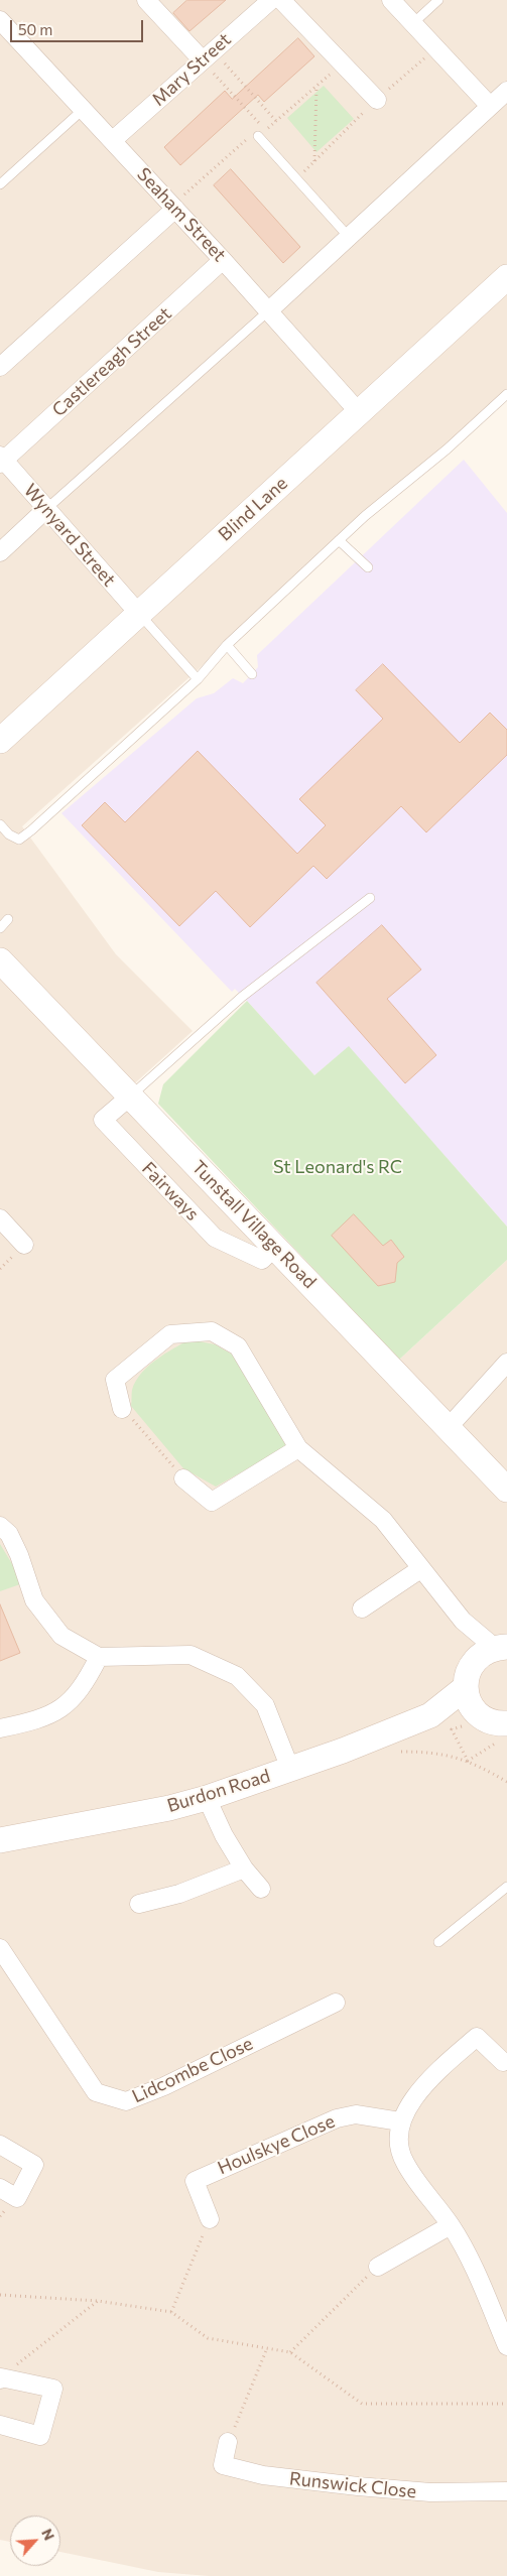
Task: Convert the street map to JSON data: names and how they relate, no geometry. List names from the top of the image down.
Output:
{
  "streets": {
    "street": [
      "Mary Street",
      "Seaham Street",
      "Castlereagh Street",
      "Blind Lane",
      "Wynyard Street",
      "Fairways",
      "Tunstall Village Road",
      "Burdon Road",
      "Lidcombe Close",
      "Houlskye Close",
      "Runswick Close"
    ]
  },
  "crossings": [
    ["Mary Street", "Seaham Street"],
    ["Seaham Street", "Castlereagh Street"],
    ["Seaham Street", "Blind Lane"],
    ["Castlereagh Street", "Wynyard Street"],
    ["Blind Lane", "Wynyard Street"],
    ["Fairways", "Tunstall Village Road"]
  ],
  "parks": ["St Leonard's RC"],
  "scale_bar": "50 m",
  "north": "top right"
}
